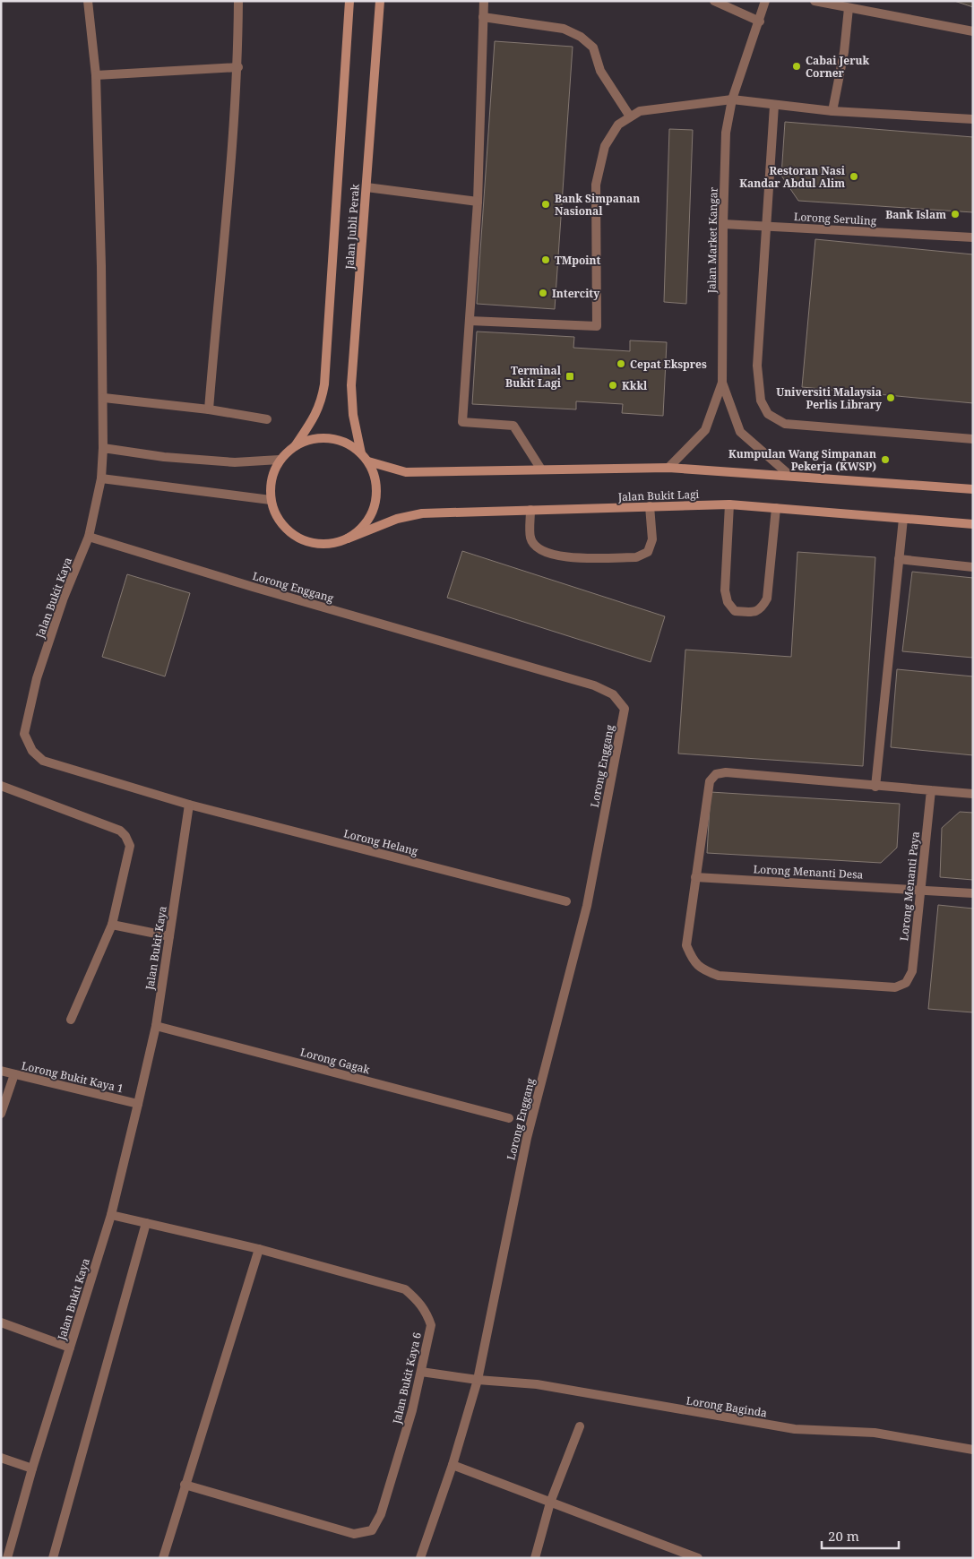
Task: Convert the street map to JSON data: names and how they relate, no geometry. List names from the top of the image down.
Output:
{
  "streets": {
    "street": [
      "Lorong Seruling",
      "Jalan Jubli Perak",
      "Jalan Market Kangar",
      "Jalan Bukit Lagi",
      "Lorong Enggang",
      "Jalan Bukit Kaya",
      "Lorong Helang",
      "Lorong Menanti Desa",
      "Lorong Menanti Paya",
      "Lorong Gagak",
      "Lorong Bukit Kaya 1",
      "Jalan Bukit Kaya 6",
      "Lorong Baginda"
    ]
  },
  "crossings": [
    ["Lorong Seruling", "Jalan Market Kangar"],
    ["Jalan Jubli Perak", "Jalan Bukit Lagi"],
    ["Lorong Enggang", "Jalan Bukit Kaya"],
    ["Lorong Enggang", "Lorong Baginda"],
    ["Jalan Bukit Kaya", "Lorong Helang"],
    ["Jalan Bukit Kaya", "Lorong Gagak"],
    ["Jalan Bukit Kaya", "Lorong Bukit Kaya 1"],
    ["Jalan Bukit Kaya", "Jalan Bukit Kaya 6"],
    ["Lorong Menanti Desa", "Lorong Menanti Paya"],
    ["Jalan Bukit Kaya 6", "Lorong Baginda"]
  ],
  "places": {
    "other": [
      "Cabai Jeruk Corner",
      "Restoran Nasi Kandar Abdul Alim",
      "Bank Simpanan Nasional",
      "Bank Islam",
      "TMpoint",
      "Intercity",
      "Cepat Ekspres",
      "Kkkl",
      "Universiti Malaysia Perlis Library",
      "Kumpulan Wang Simpanan Pekerja (KWSP)"
    ],
    "transit": ["Terminal Bukit Lagi"]
  },
  "scale_bar": "20 m"
}
